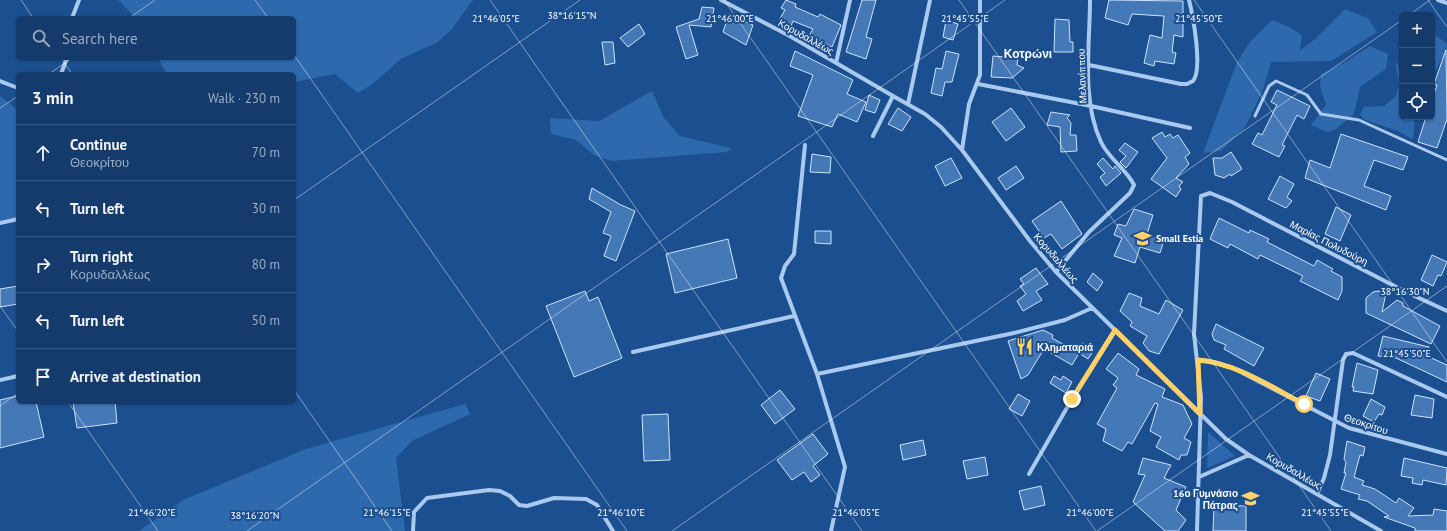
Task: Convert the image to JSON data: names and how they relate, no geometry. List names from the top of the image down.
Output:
{
  "streets": {
    "street": [
      "Κορυδαλλέως",
      "Μελανίππου",
      "Μαρίας Πολυδούρη",
      "Θεοκρίτου"
    ]
  },
  "crossings": [
    ["Κορυδαλλέως", "Μελανίππου"],
    ["Μαρίας Πολυδούρη", "Θεοκρίτου"]
  ],
  "districts": ["Κοτρώνι"],
  "places": {
    "school or university": ["Small Estia", "16ο Γυμνάσιο Πάτρας"],
    "restaurant": ["Κληματαριά"]
  },
  "page": {
    "map_buttons": ["+", "−"],
    "search": "Search here",
    "heading": ["3 min", "Walk · 230 m"],
    "list": [
      ["Continue", "Θεοκρίτου", "70 m"],
      ["Turn left", "30 m"],
      ["Turn right", "Κορυδαλλέως", "80 m"],
      ["Turn left", "50 m"],
      "Arrive at destination"
    ]
  },
  "coordinates": [
    "38°16'15\"N",
    "21°46'05\"E",
    "21°45'55\"E",
    "21°45'50\"E",
    "21°46'00\"E",
    "38°16'30\"N",
    "21°46'20\"E",
    "21°46'15\"E",
    "21°46'10\"E",
    "38°16'20\"N"
  ]
}
